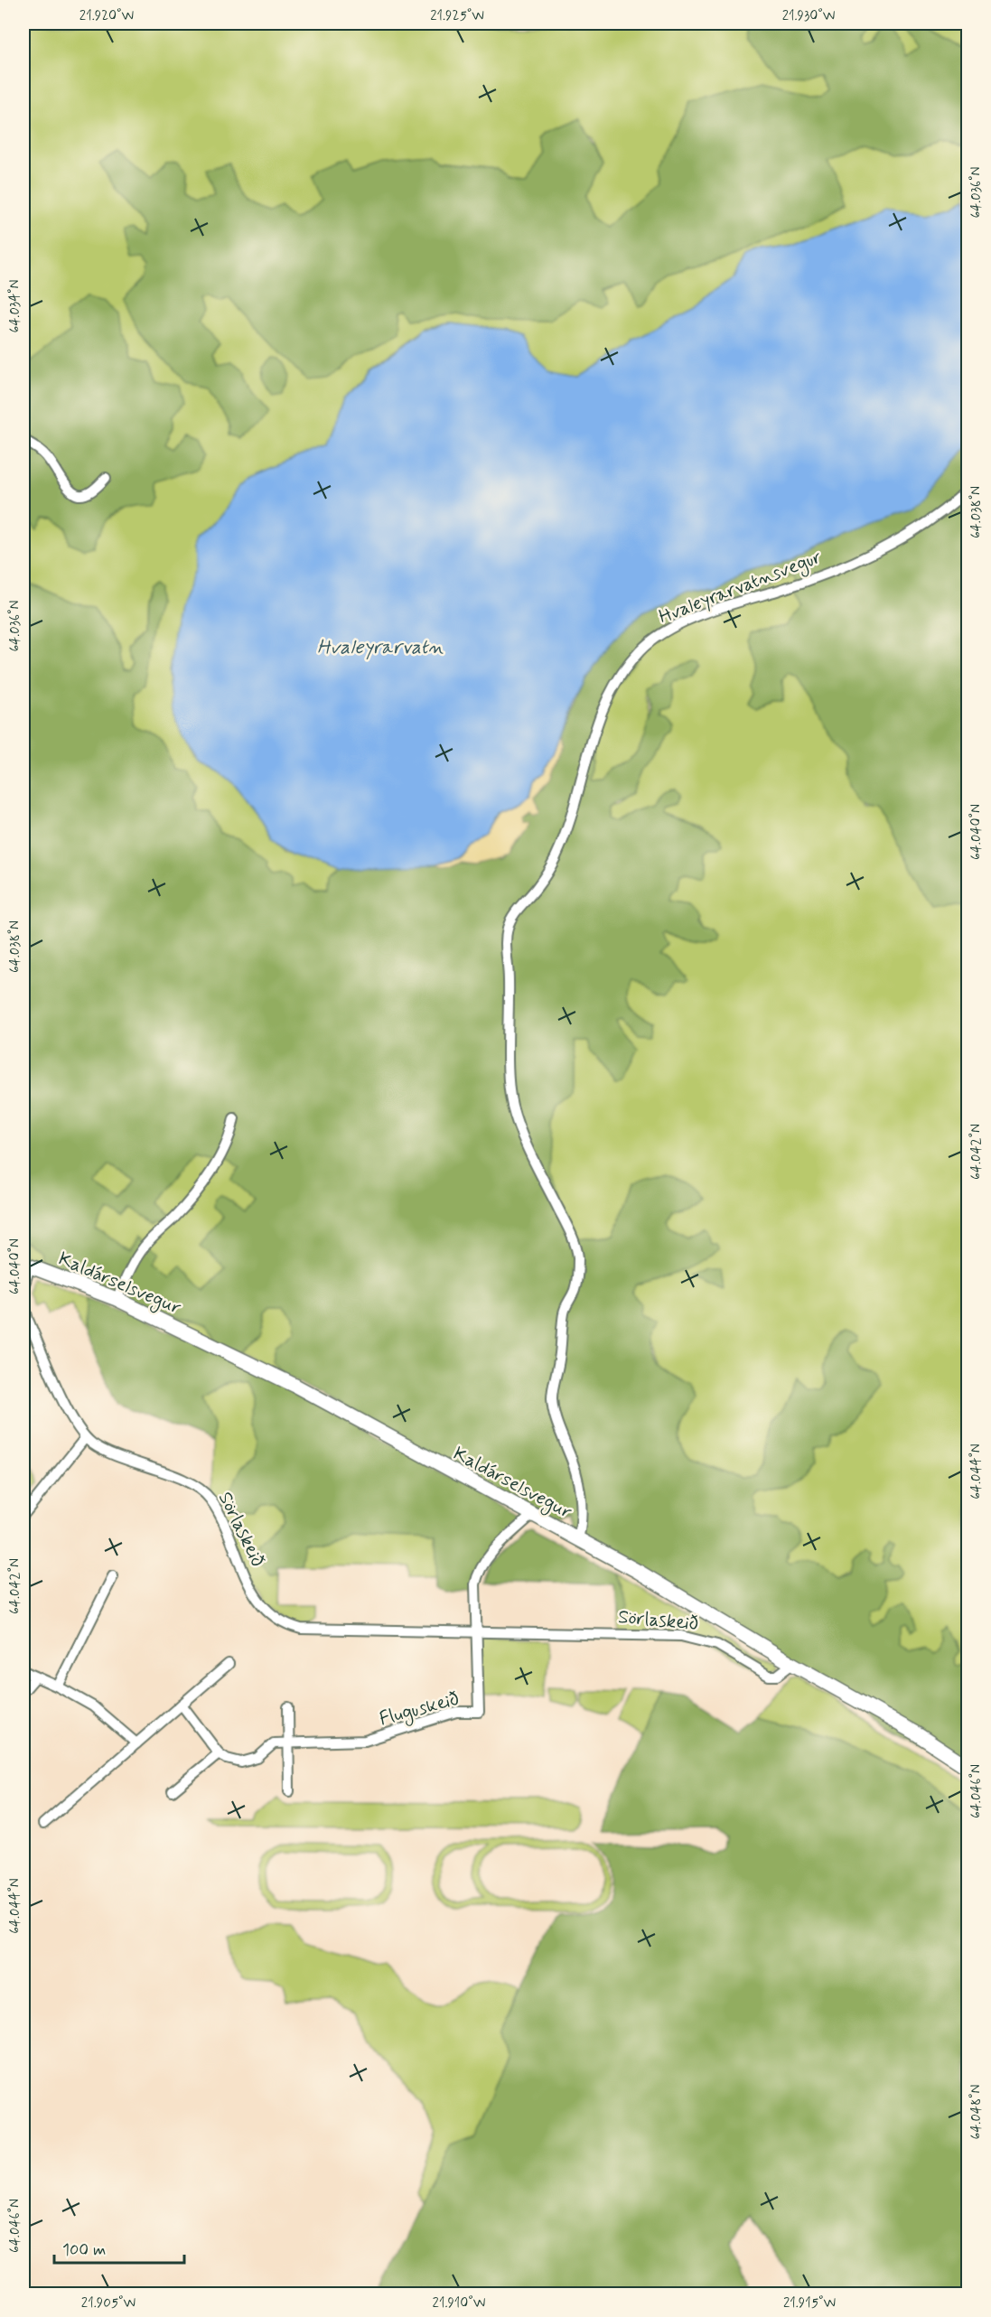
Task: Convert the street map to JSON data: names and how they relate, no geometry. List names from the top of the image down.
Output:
{
  "streets": {
    "street": [
      "Hvaleyrarvatnsvegur",
      "Kaldárselsvegur",
      "Sörlaskeið",
      "Fluguskeið"
    ]
  },
  "crossings": [
    ["Hvaleyrarvatnsvegur", "Kaldárselsvegur"],
    ["Kaldárselsvegur", "Sörlaskeið"],
    ["Sörlaskeið", "Fluguskeið"]
  ],
  "water": ["Hvaleyrarvatn"],
  "scale_bar": "100 m",
  "coordinates": [
    "21.920°W",
    "21.925°W",
    "21.930°W",
    "64.036°N",
    "64.034°N",
    "64.038°N",
    "64.040°N",
    "64.042°N",
    "64.044°N",
    "64.046°N",
    "64.048°N",
    "21.905°W",
    "21.910°W",
    "21.915°W"
  ]
}
